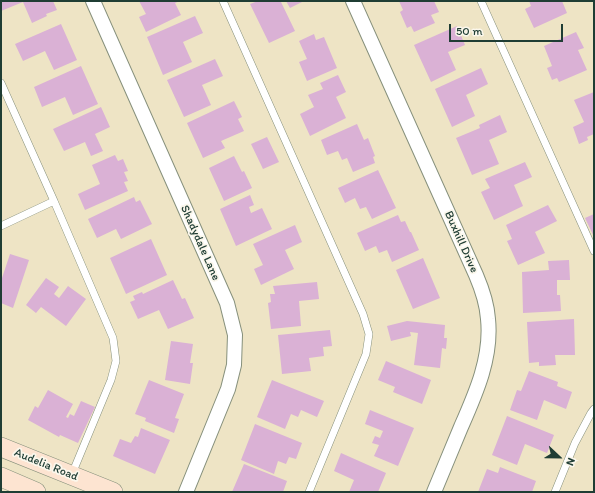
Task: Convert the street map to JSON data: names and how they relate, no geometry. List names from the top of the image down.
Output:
{
  "streets": {
    "main road": ["Audelia Road"],
    "street": ["Buxhill Drive", "Shadydale Lane"]
  },
  "scale_bar": "50 m",
  "north": "right"
}
